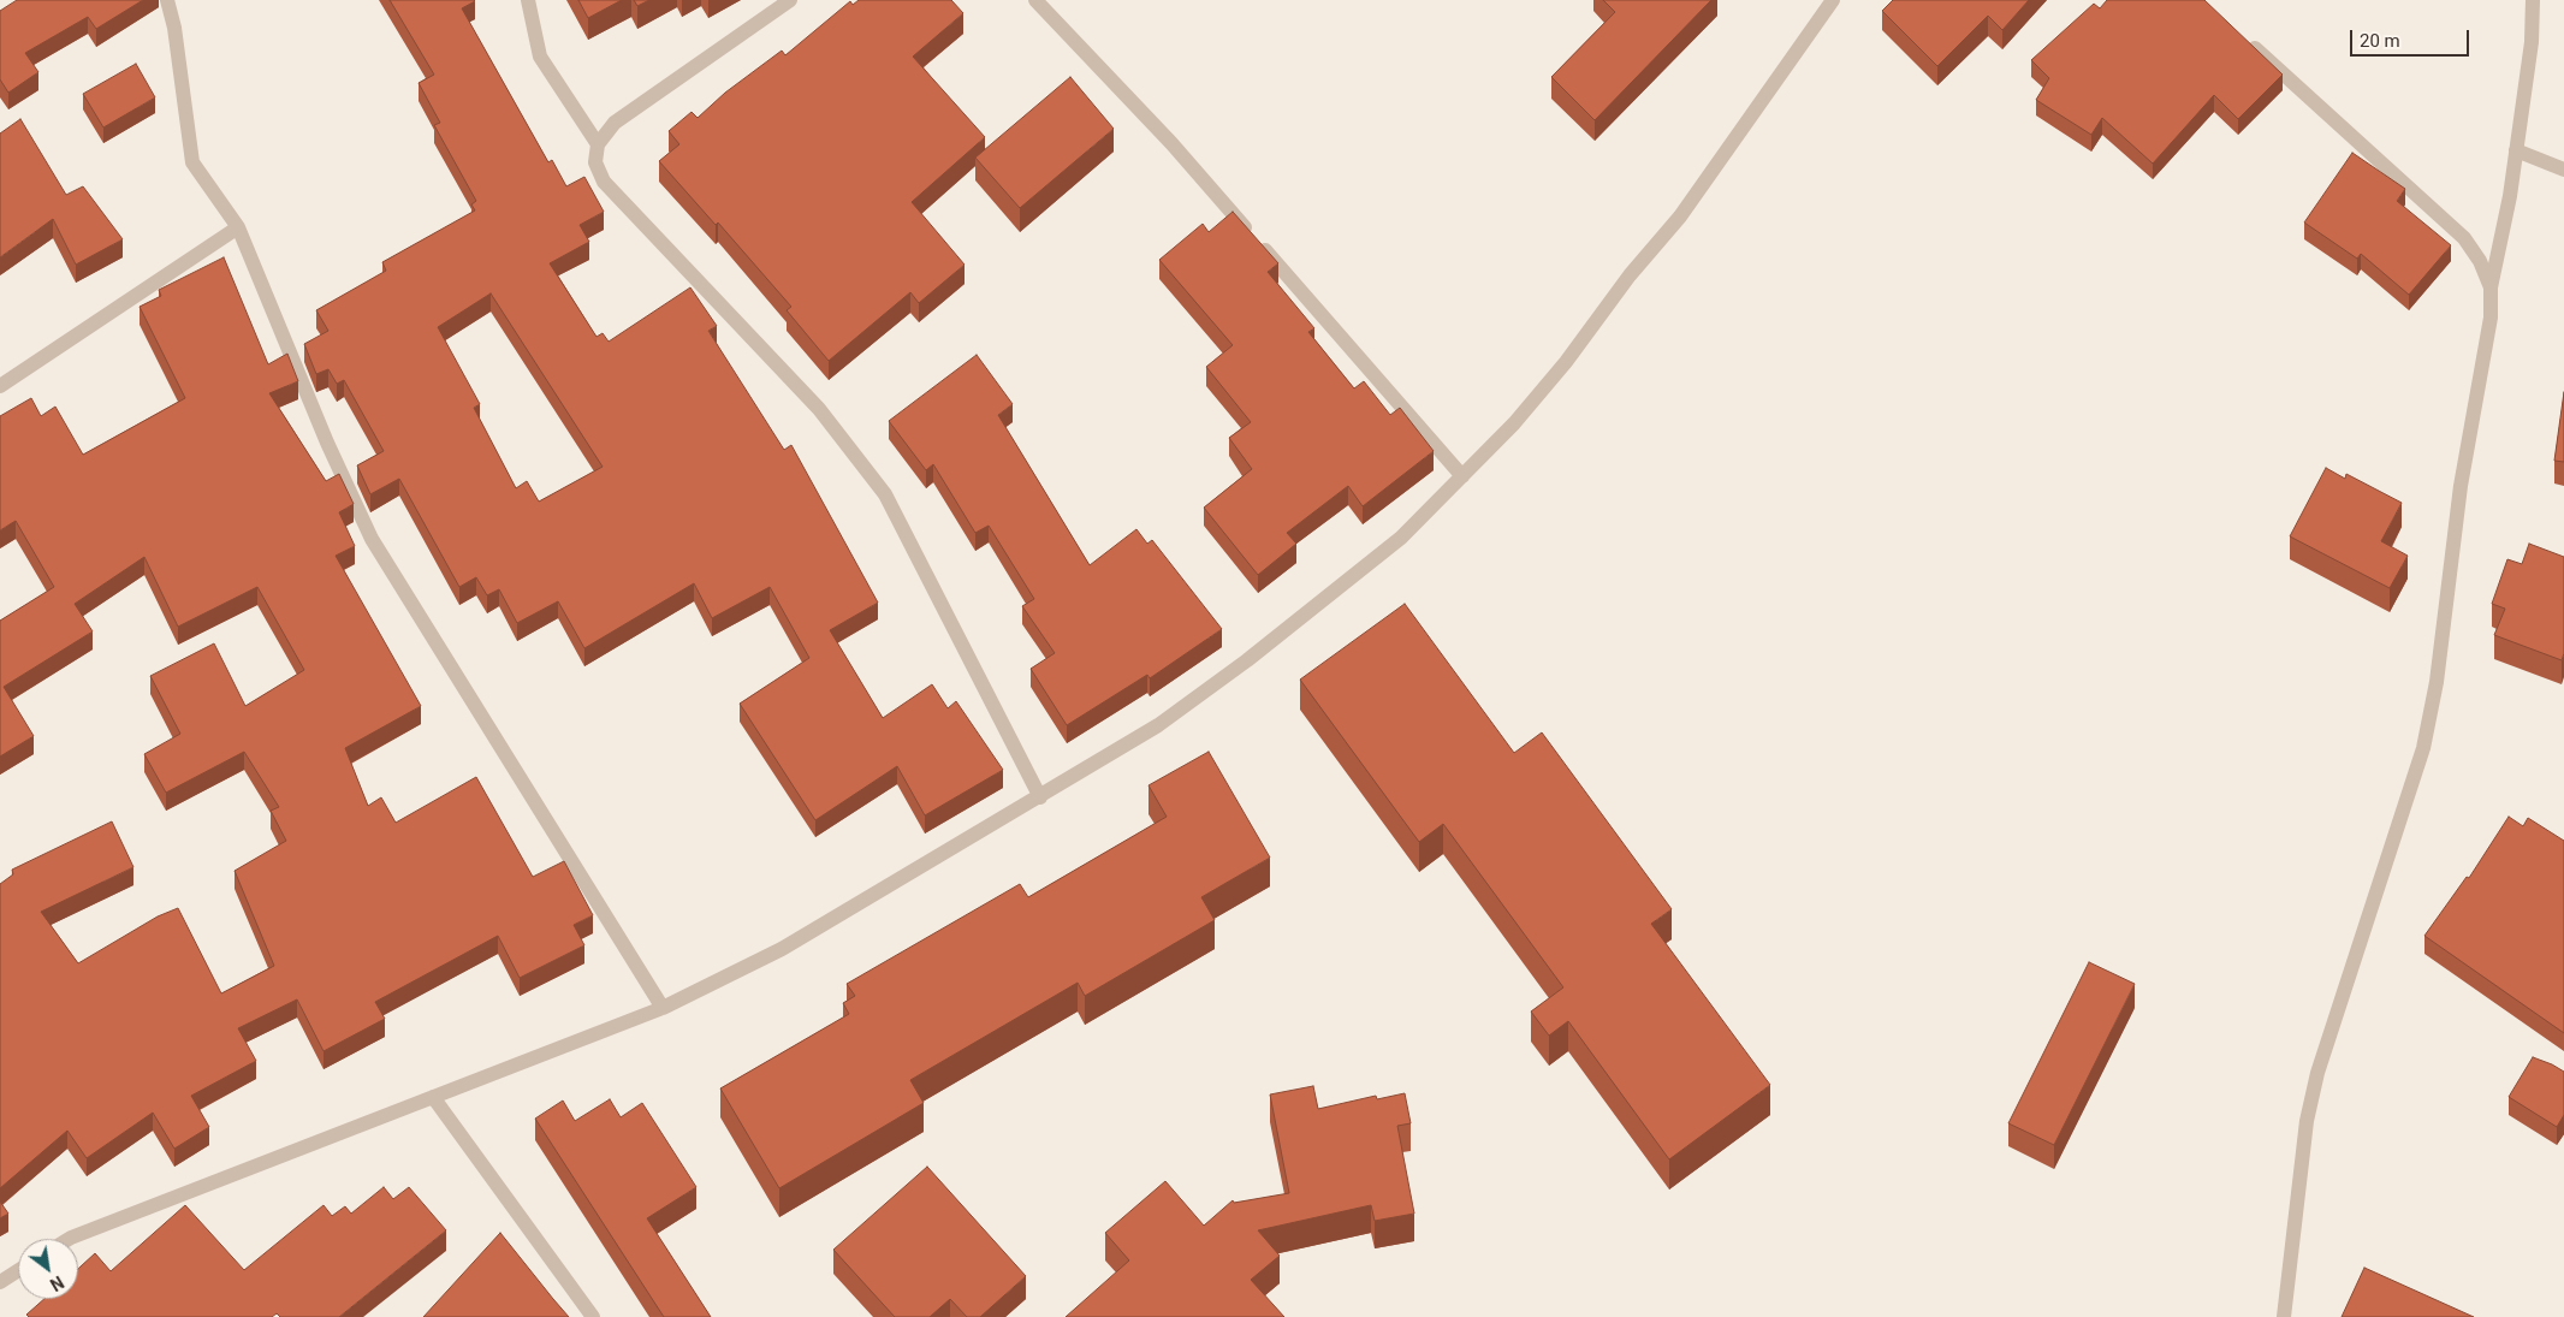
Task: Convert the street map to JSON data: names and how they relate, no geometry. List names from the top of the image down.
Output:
{
  "scale_bar": "20 m",
  "north": "bottom right"
}
